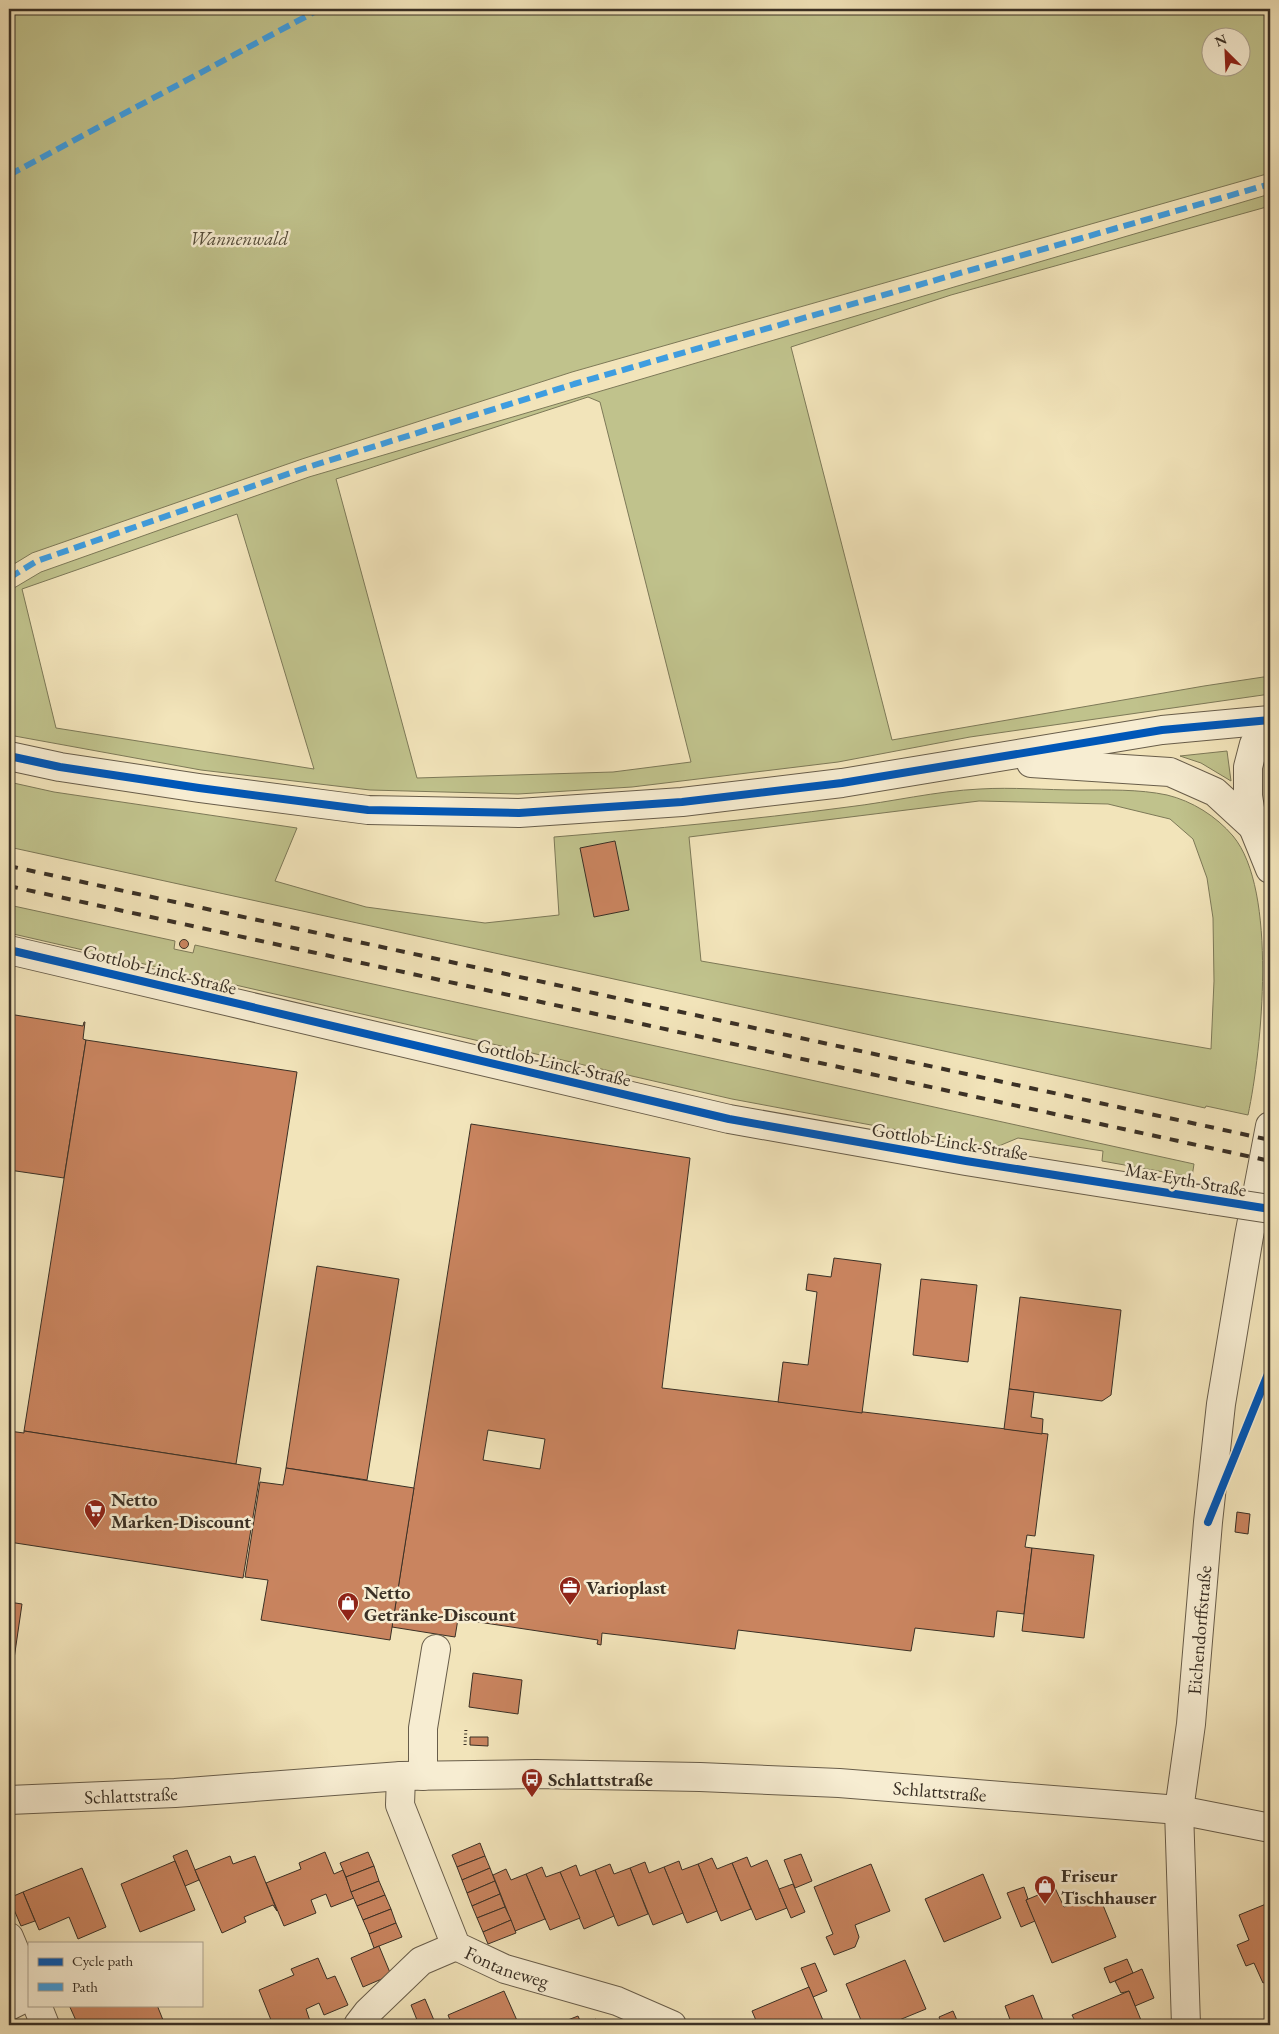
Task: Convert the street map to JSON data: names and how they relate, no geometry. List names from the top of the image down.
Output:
{
  "streets": {
    "street": [
      "Gottlob-Linck-Straße",
      "Max-Eyth-Straße",
      "Eichendorffstraße",
      "Schlattstraße",
      "Fontaneweg"
    ]
  },
  "crossings": [
    ["Gottlob-Linck-Straße", "Max-Eyth-Straße"],
    ["Eichendorffstraße", "Schlattstraße"],
    ["Schlattstraße", "Fontaneweg"]
  ],
  "parks": ["Wannenwald"],
  "places": {
    "supermarket": ["Netto Marken-Discount"],
    "office": ["Varioplast"],
    "shop": ["Netto Getränke-Discount", "Friseur Tischhauser"],
    "bus stop": ["Schlattstraße"]
  },
  "legend": ["Cycle path", "Path"],
  "north": "top left"
}
